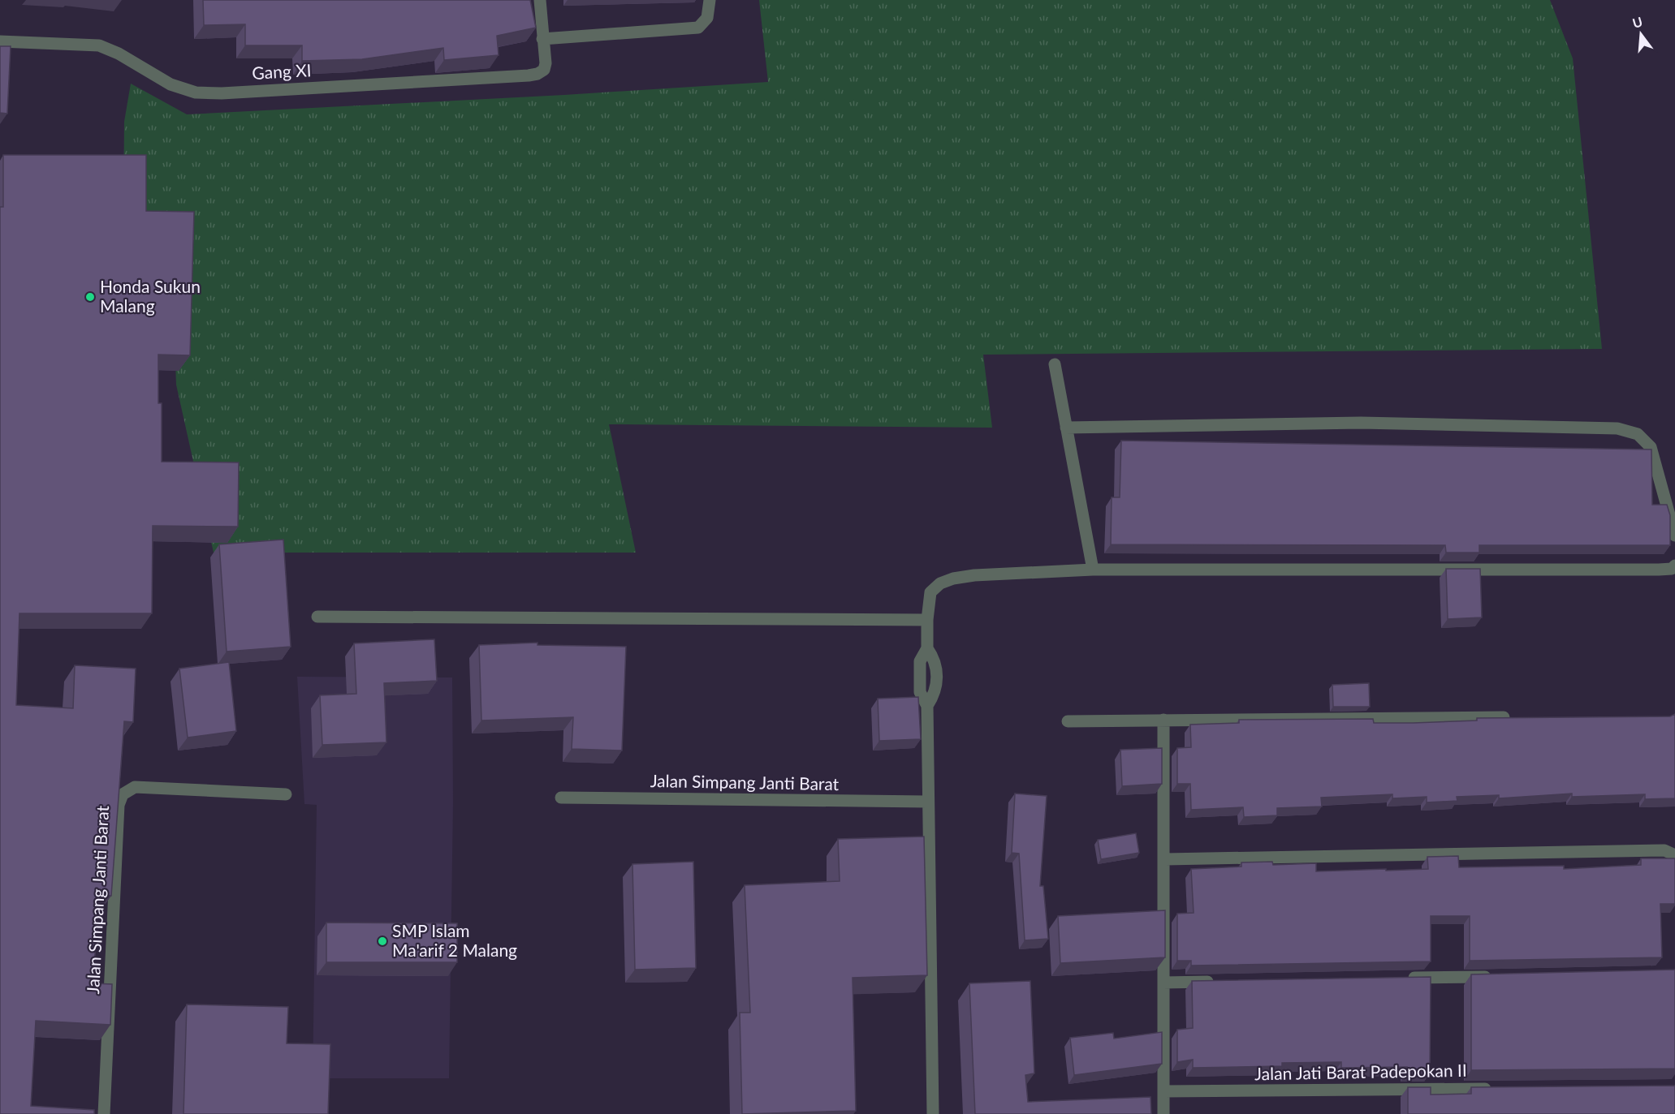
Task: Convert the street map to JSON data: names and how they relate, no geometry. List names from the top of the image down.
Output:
{
  "streets": {
    "street": ["Gang XI", "Jalan Simpang Janti Barat", "Jalan Jati Barat Padepokan II"]
  },
  "places": ["Honda Sukun Malang", "SMP Islam Ma'arif 2 Malang"],
  "north": "top"
}
